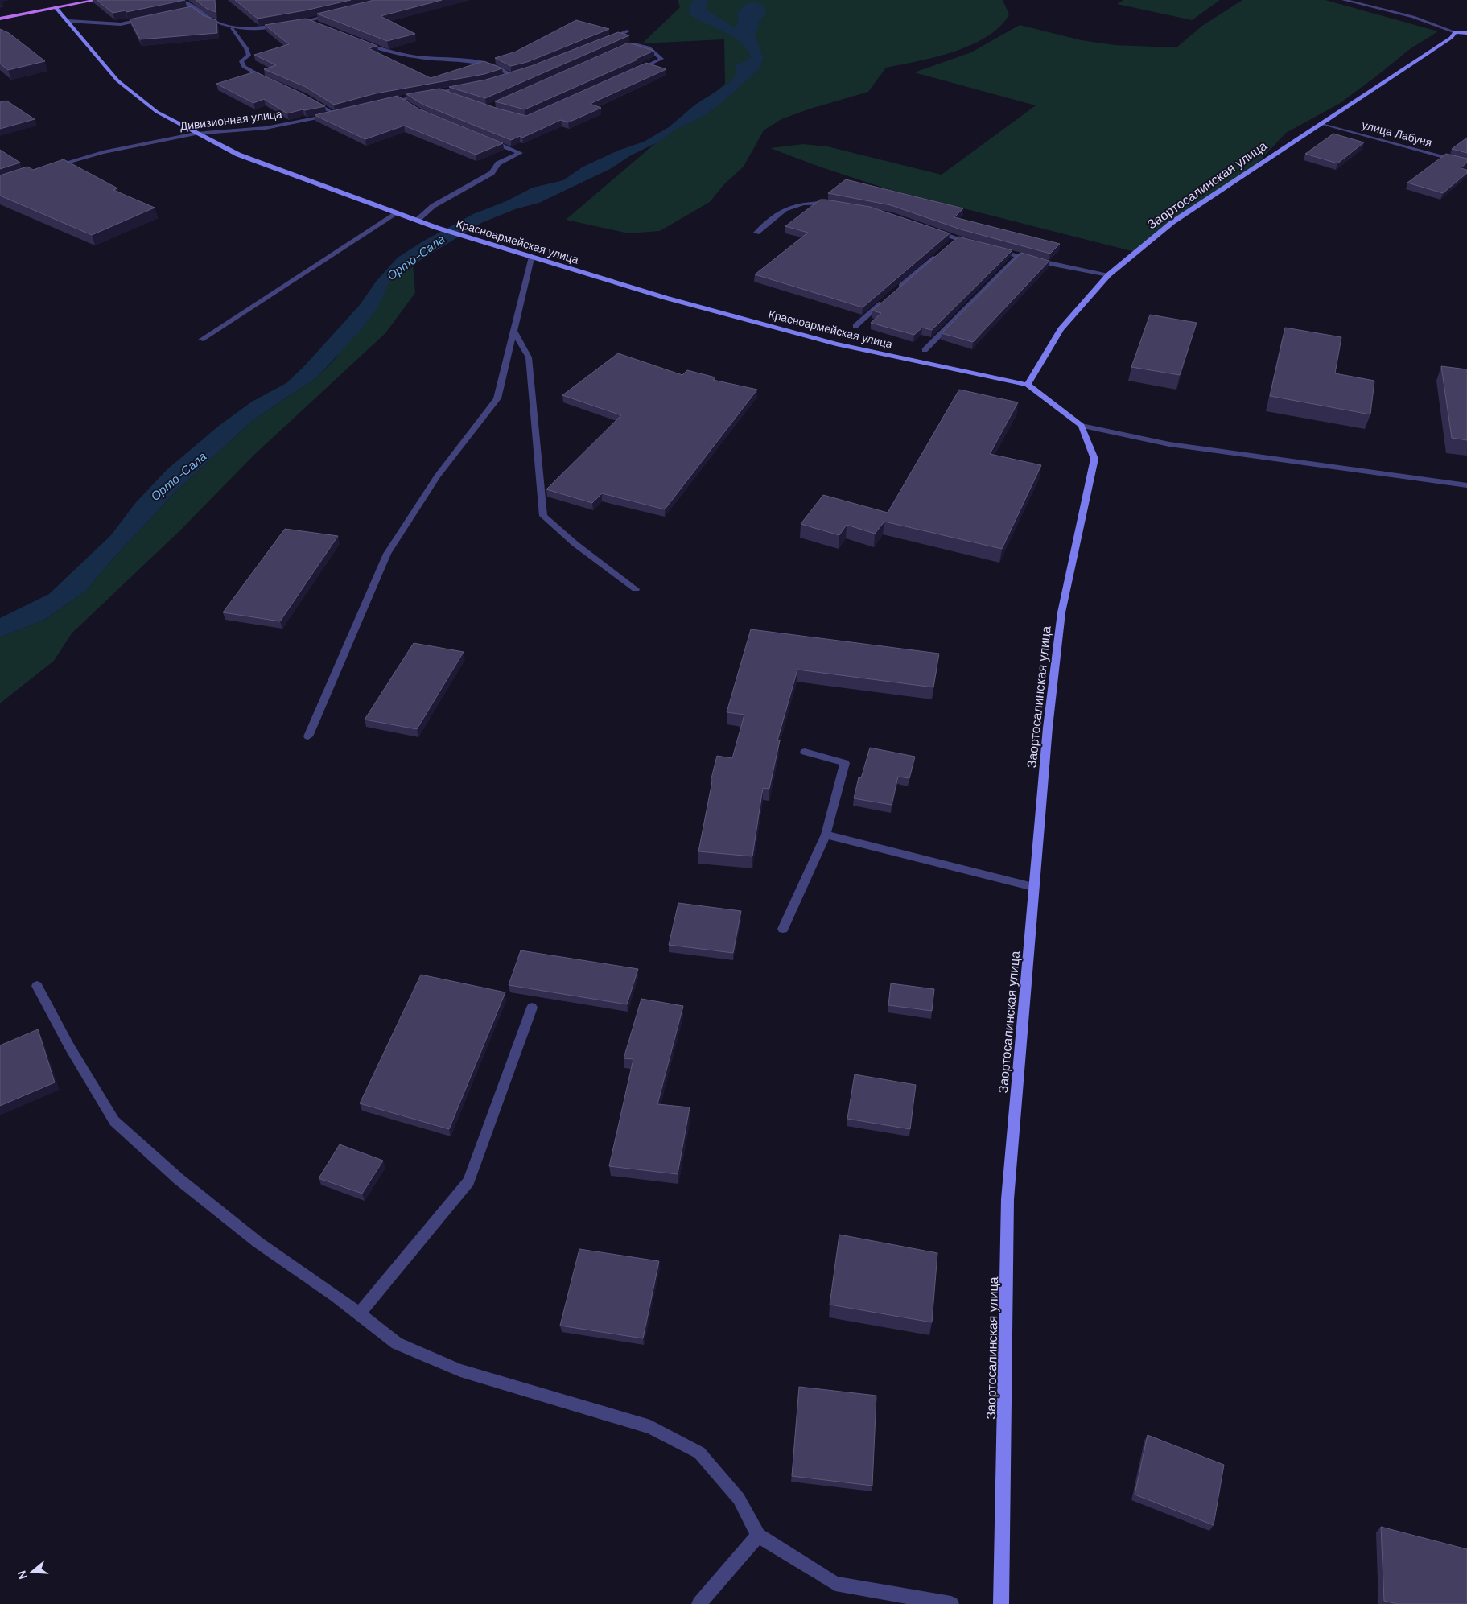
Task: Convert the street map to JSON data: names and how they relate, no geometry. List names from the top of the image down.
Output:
{
  "streets": {
    "street": [
      "Дивизионная улица",
      "улица Лабуня",
      "Заортосалинская улица",
      "Красноармейская улица"
    ]
  },
  "crossings": [
    ["Дивизионная улица", "Красноармейская улица"],
    ["улица Лабуня", "Заортосалинская улица"],
    ["Заортосалинская улица", "Красноармейская улица"]
  ],
  "water": ["Орто-Сала"],
  "north": "left"
}
